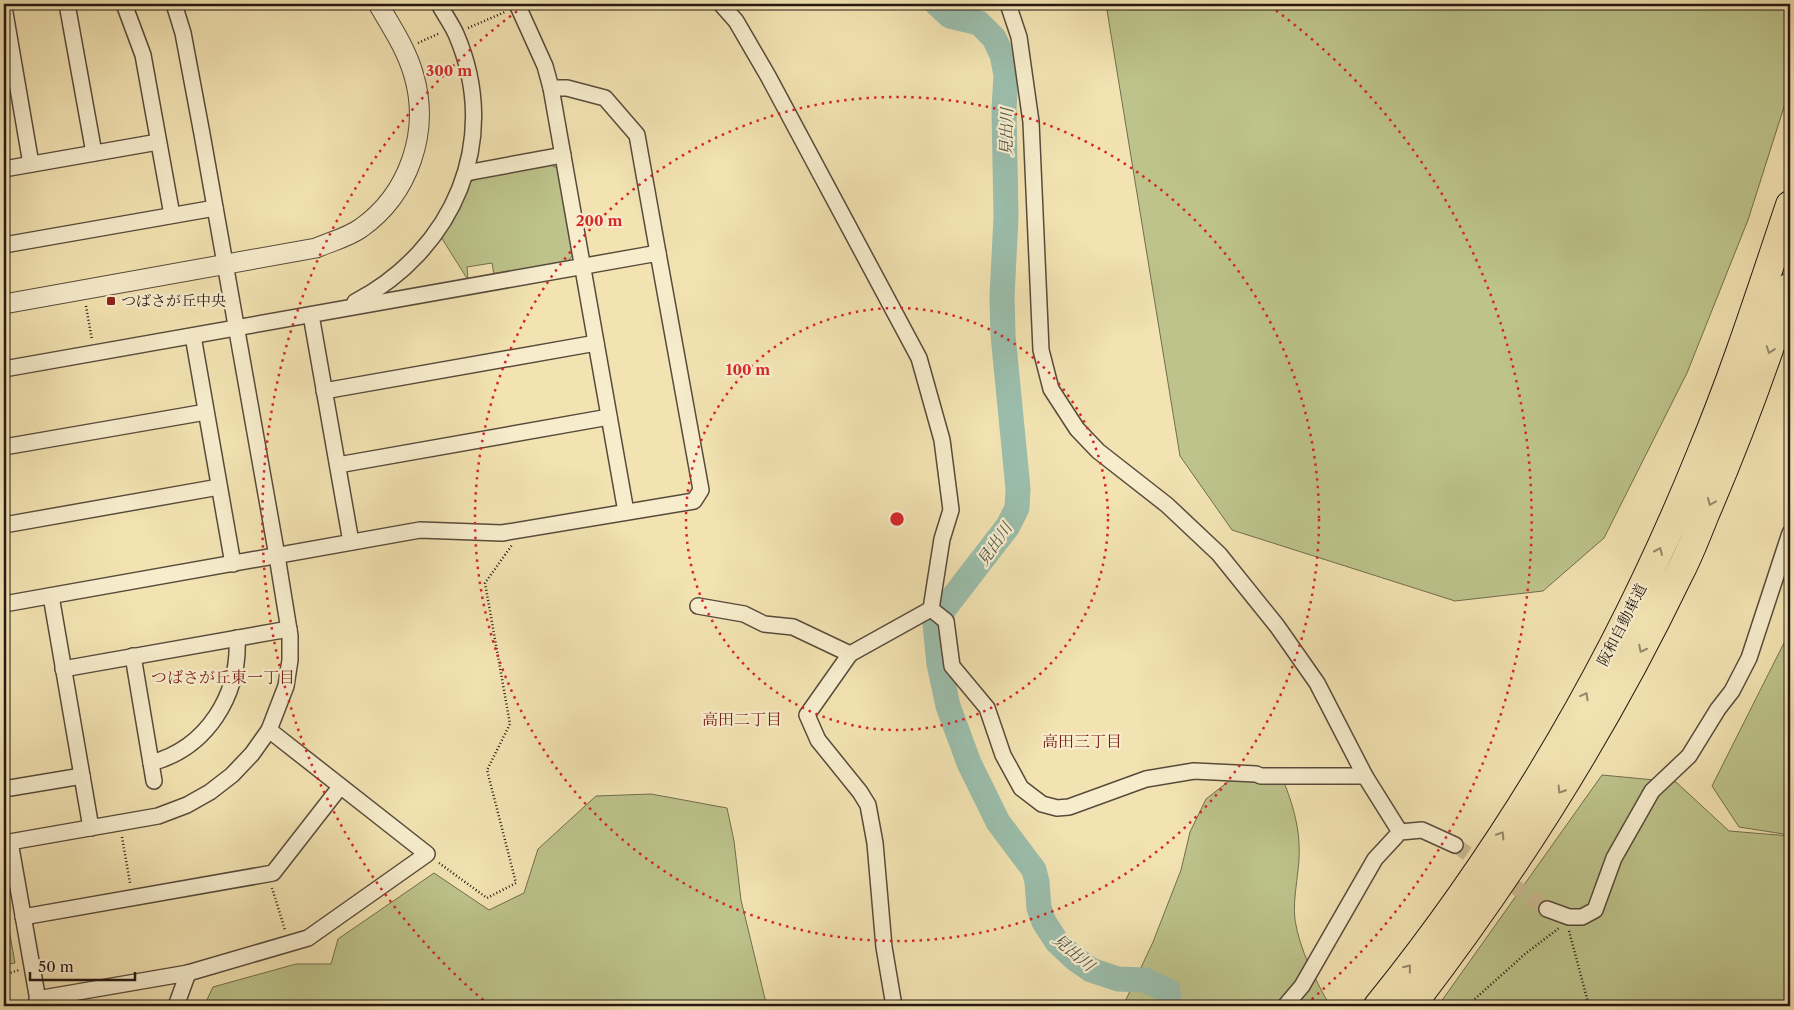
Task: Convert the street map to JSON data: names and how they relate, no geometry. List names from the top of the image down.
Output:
{
  "streets": {
    "highway": ["阪和自動車道"]
  },
  "districts": ["つばさが丘東一丁目", "高田二丁目", "高田三丁目"],
  "water": ["見出川"],
  "places": {
    "transit": ["つばさが丘中央"]
  },
  "scale_bar": "50 m",
  "rings": ["300 m", "200 m", "100 m"]
}
